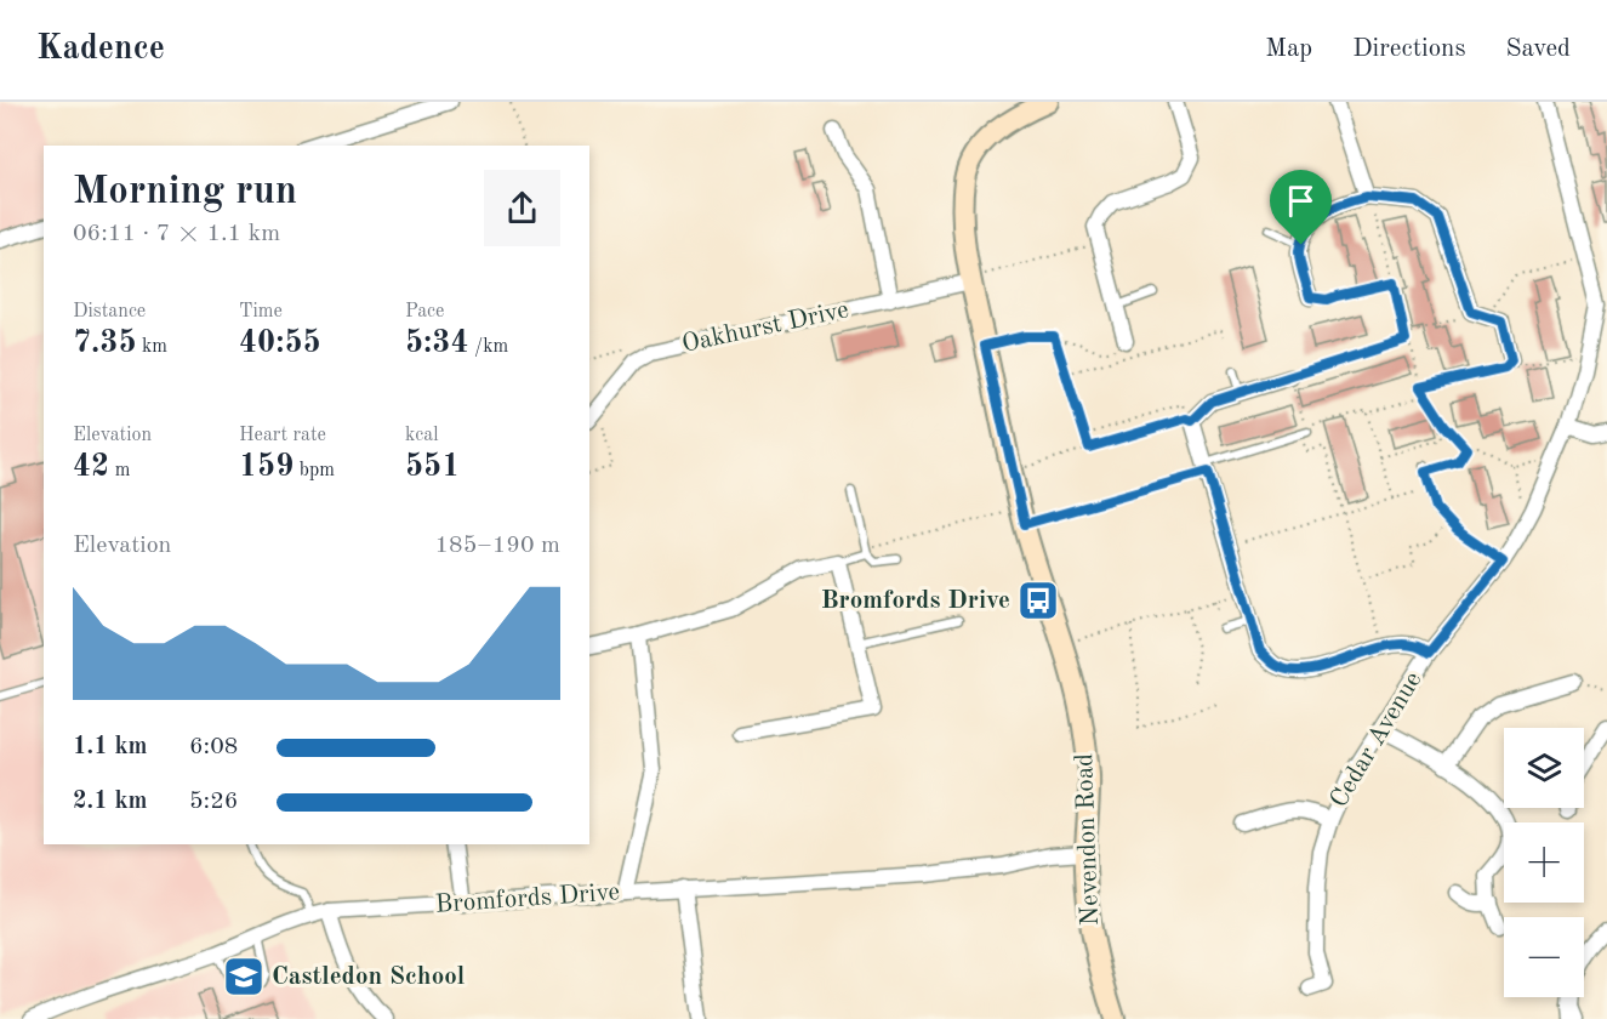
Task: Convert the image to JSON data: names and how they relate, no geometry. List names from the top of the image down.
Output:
{
  "streets": {
    "street": [
      "Oakhurst Drive",
      "Cedar Avenue",
      "Nevendon Road",
      "Bromfords Drive"
    ]
  },
  "crossings": [
    ["Oakhurst Drive", "Nevendon Road"],
    ["Nevendon Road", "Bromfords Drive"]
  ],
  "places": {
    "bus stop": ["Bromfords Drive"],
    "school or university": ["Castledon School"]
  },
  "page": {
    "header": "Kadence",
    "nav": ["Map", "Directions", "Saved"],
    "heading": ["Morning run", "06:11 · 7 × 1.1 km"],
    "stats": [
      ["Distance", "7.35 km"],
      ["Time", "40:55"],
      ["Pace", "5:34 /km"],
      ["Elevation", "42 m"],
      ["Heart rate", "159 bpm"],
      ["kcal", "551"]
    ],
    "chart": ["Elevation", "185–190 m"],
    "list": [
      {
        "name": "1.1 km",
        "note": "6:08"
      },
      {
        "name": "2.1 km",
        "note": "5:26"
      }
    ],
    "map_buttons": ["+", "−"]
  }
}
